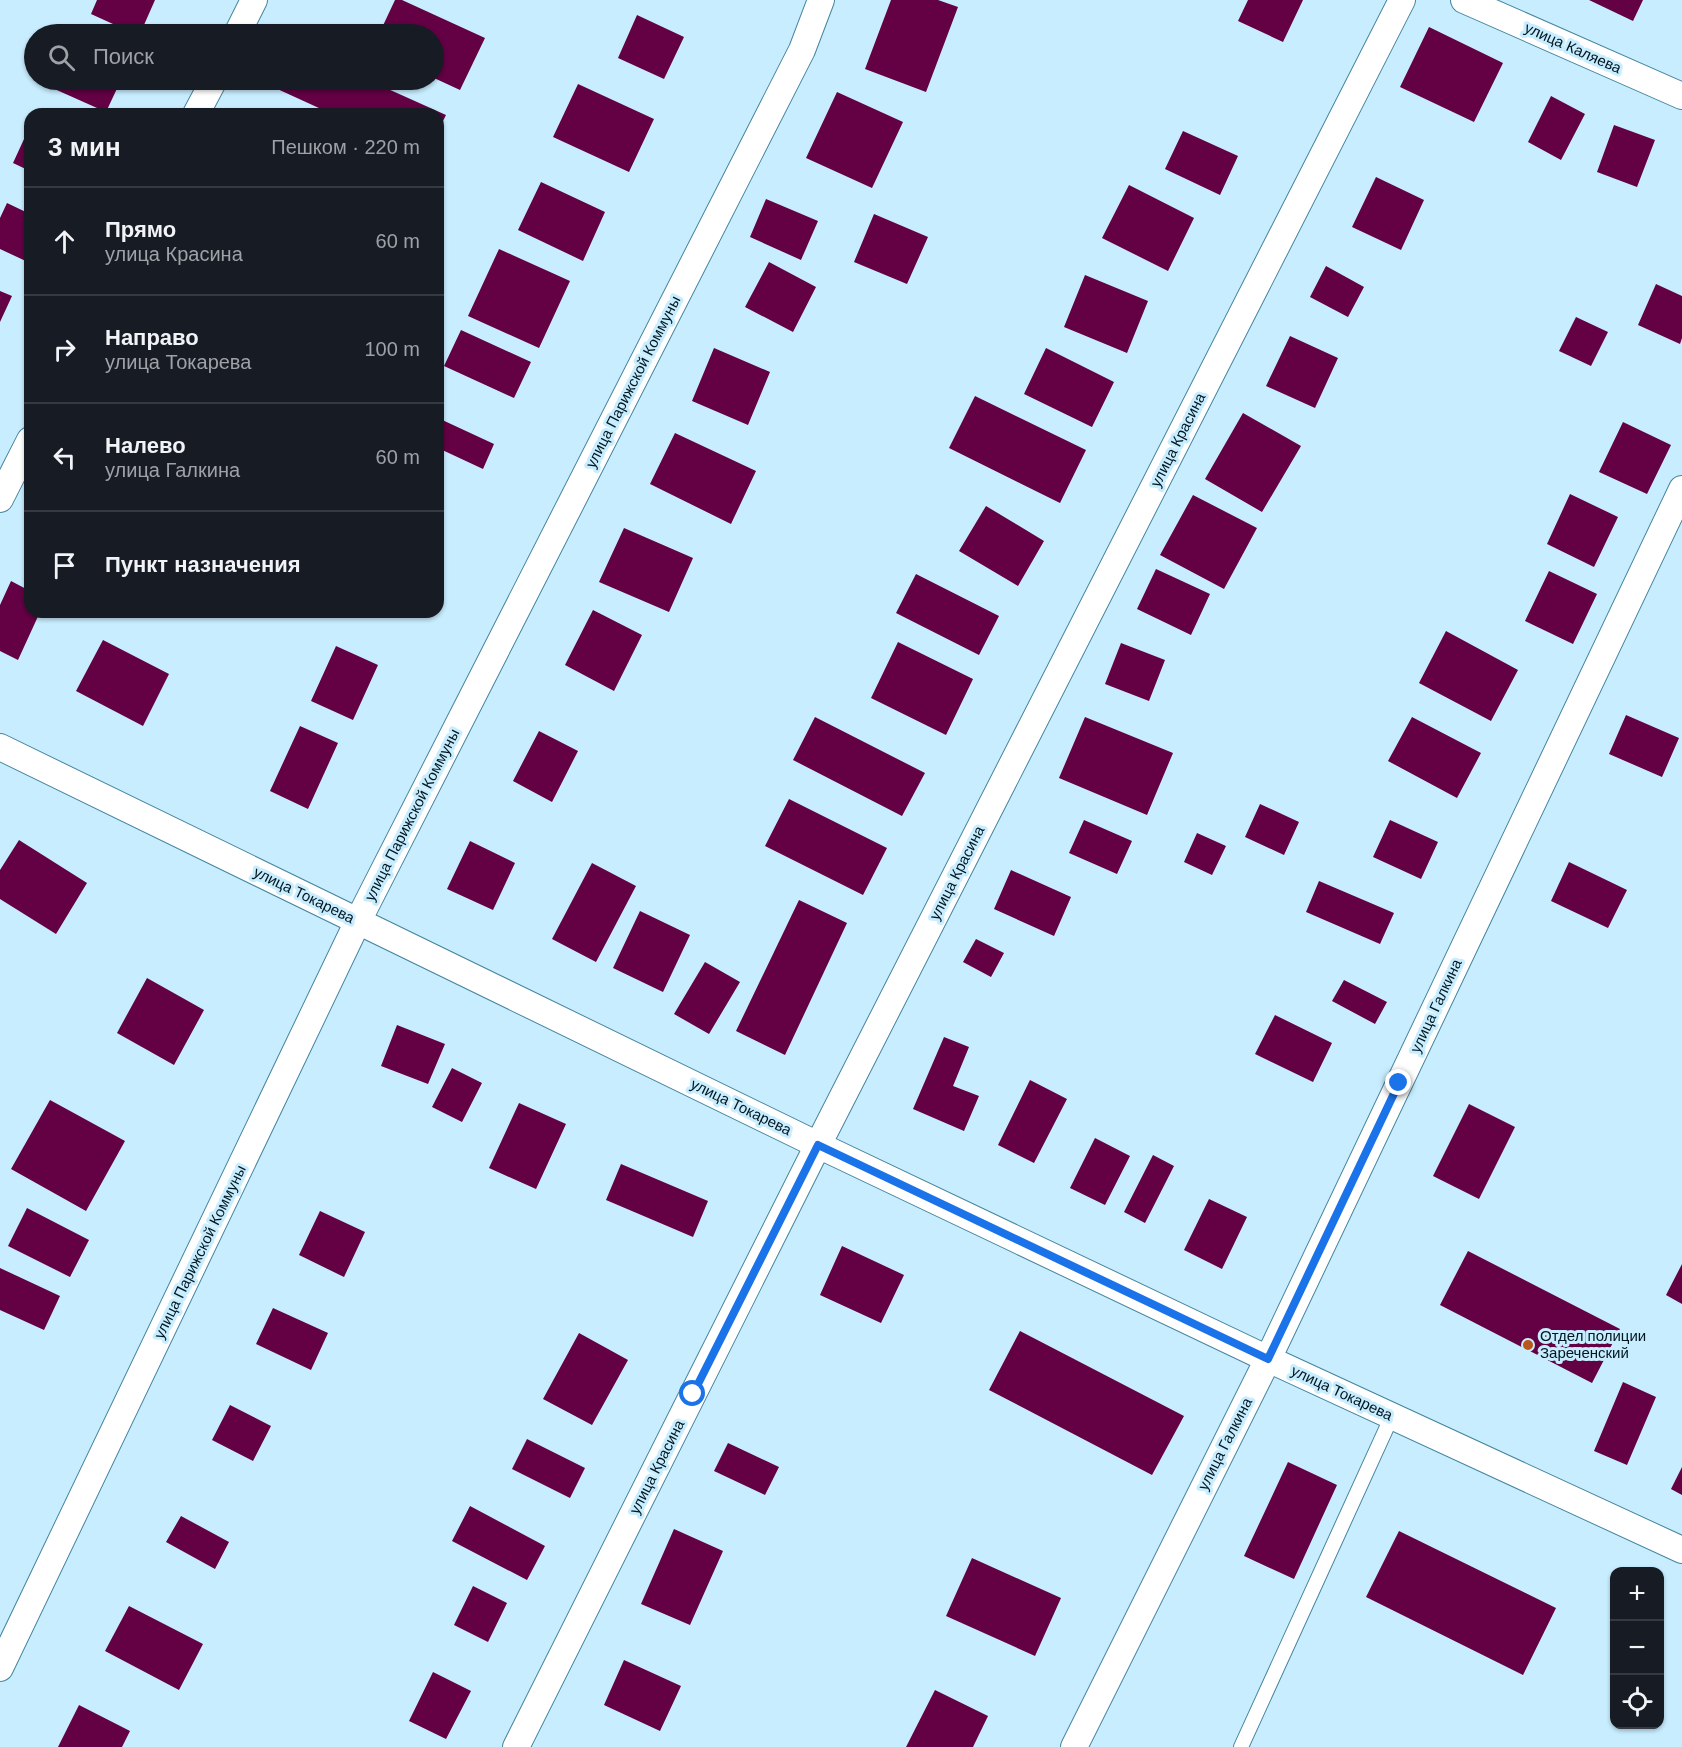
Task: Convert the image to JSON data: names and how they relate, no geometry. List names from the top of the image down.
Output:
{
  "streets": {
    "street": [
      "улица Каляева",
      "улица Парижской Коммуны",
      "улица Красина",
      "улица Токарева",
      "улица Галкина"
    ]
  },
  "crossings": [
    ["улица Парижской Коммуны", "улица Токарева"],
    ["улица Красина", "улица Токарева"],
    ["улица Токарева", "улица Галкина"]
  ],
  "places": ["Отдел полиции Зареченский"],
  "page": {
    "search": "Поиск",
    "heading": ["3 мин", "Пешком · 220 m"],
    "list": [
      ["Прямо", "улица Красина", "60 m"],
      ["Направо", "улица Токарева", "100 m"],
      ["Налево", "улица Галкина", "60 m"],
      "Пункт назначения"
    ],
    "map_buttons": ["+", "−"]
  }
}
